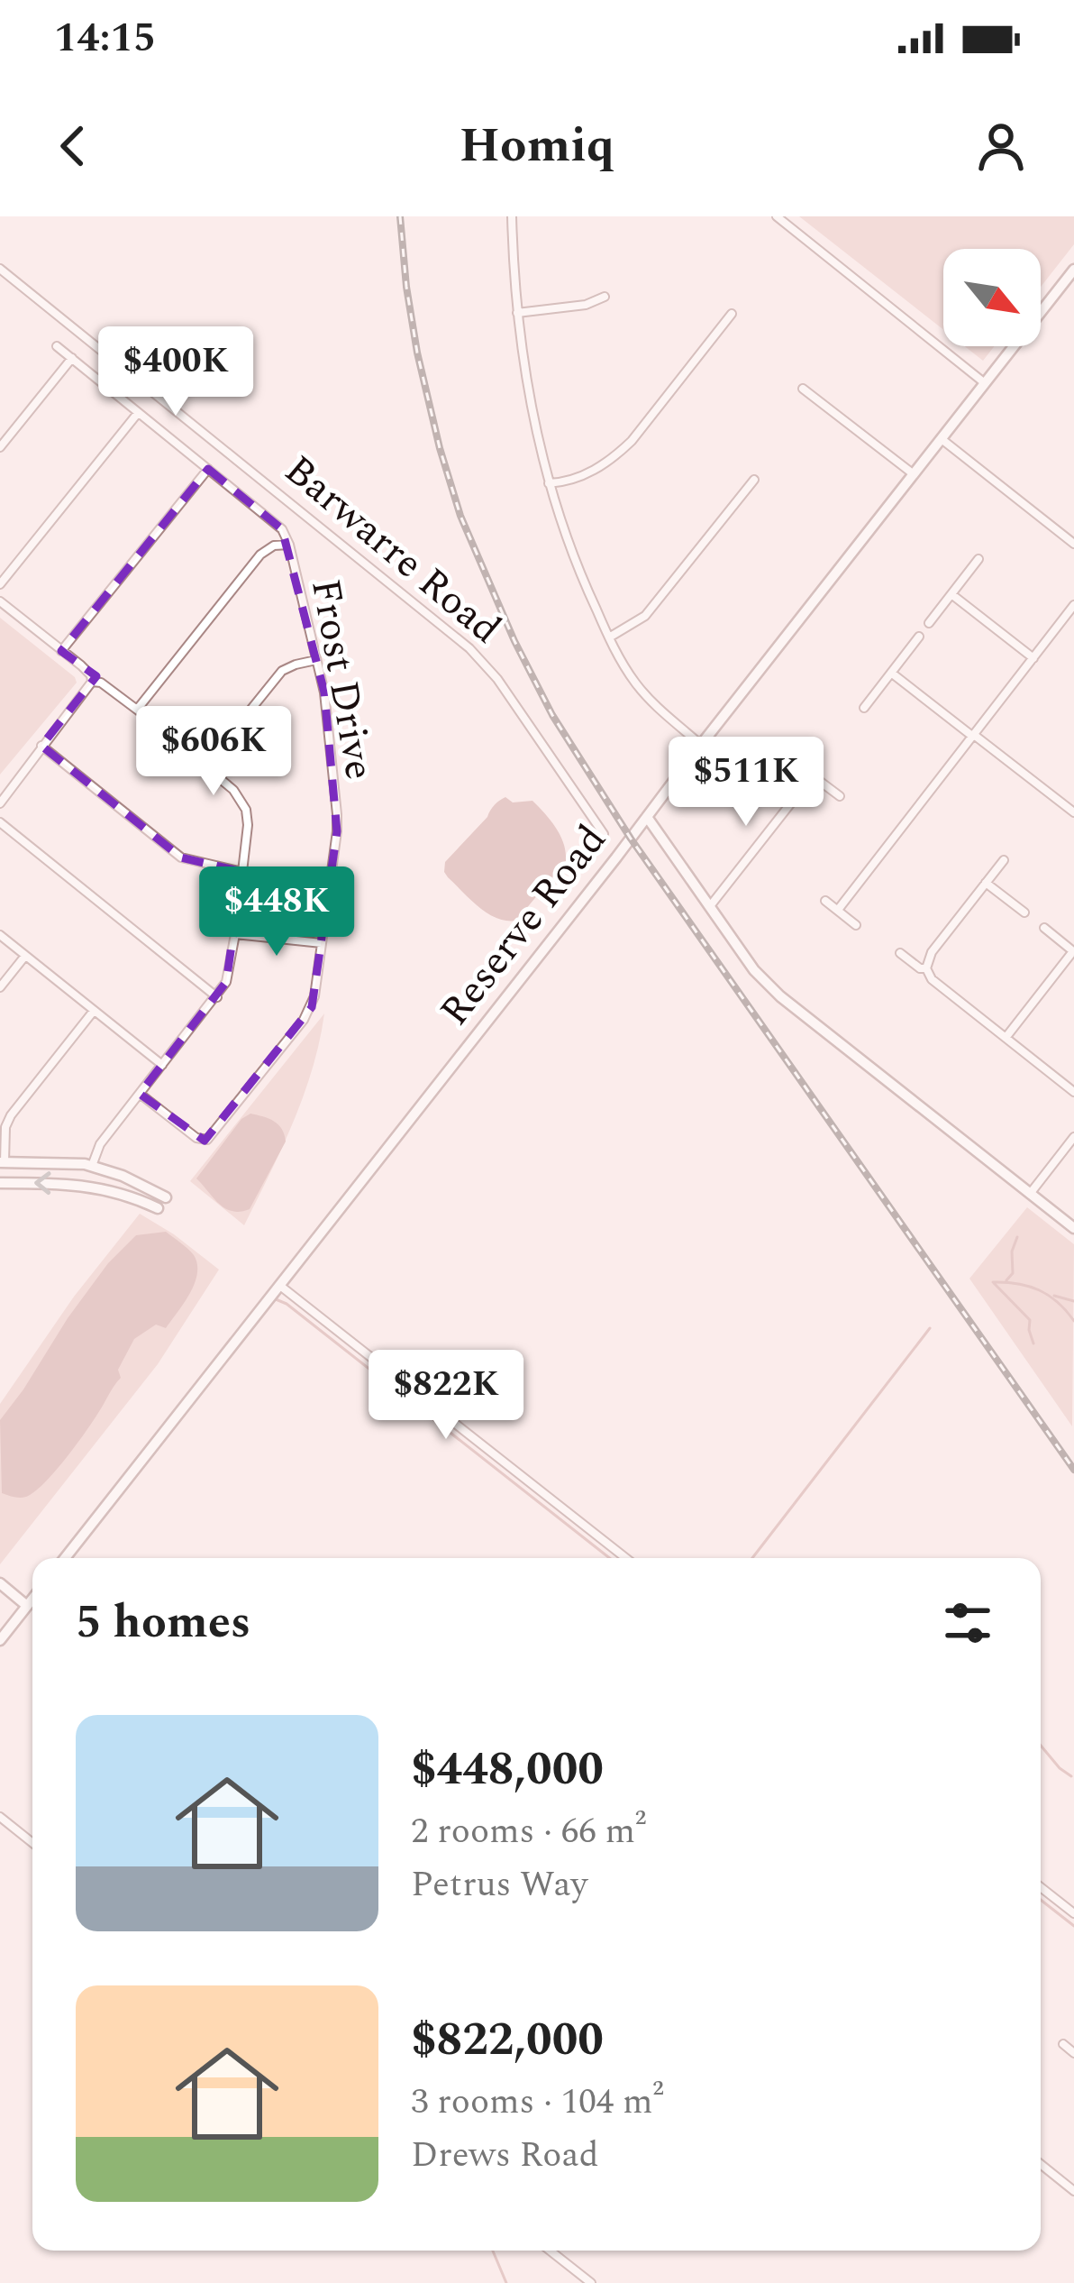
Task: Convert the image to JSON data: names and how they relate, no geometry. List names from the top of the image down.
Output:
{
  "streets": {
    "street": ["Barwarre Road", "Frost Drive", "Reserve Road"]
  },
  "north": "bottom right",
  "page": {
    "status": "14:15",
    "header": "Homiq",
    "price": [
      "$400K",
      "$606K",
      "$511K",
      "$448K",
      "$822K"
    ],
    "heading": "5 homes",
    "list": [
      {
        "name": "$448,000",
        "note": "2 rooms · 66 m² · Petrus Way"
      },
      {
        "name": "$822,000",
        "note": "3 rooms · 104 m² · Drews Road"
      }
    ]
  }
}
